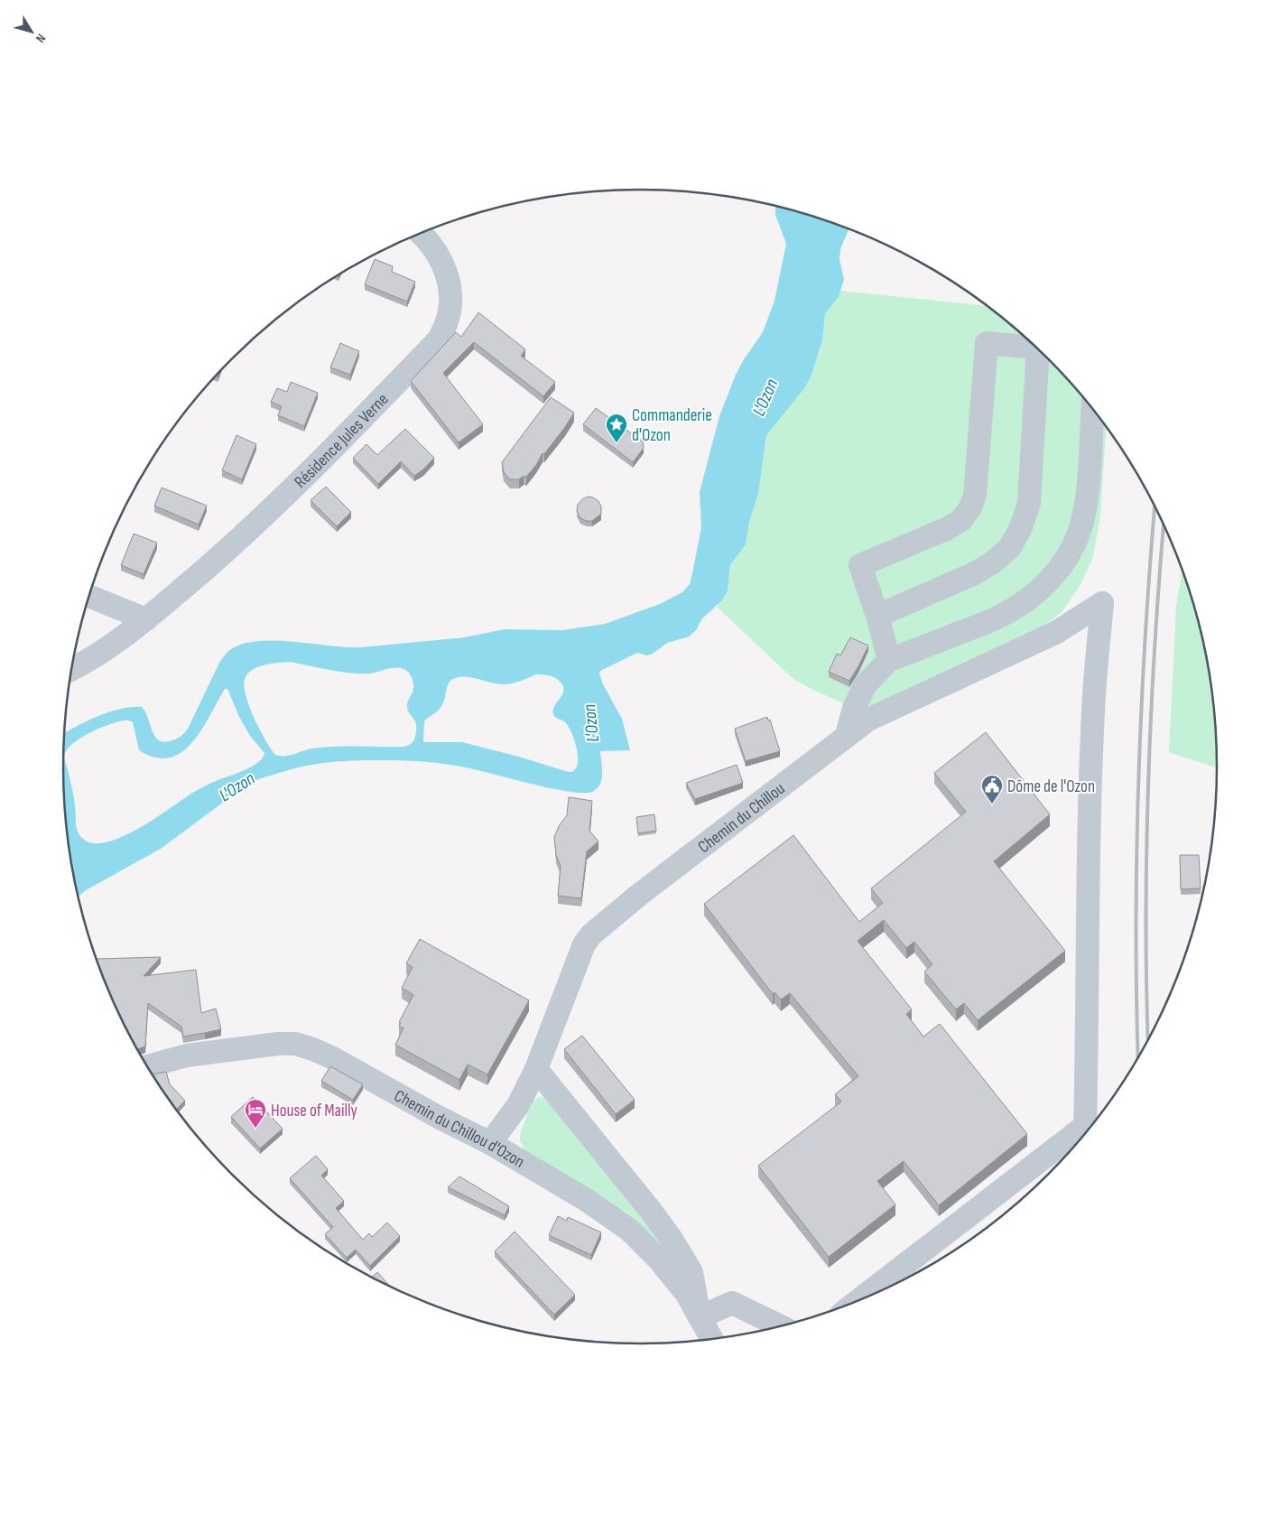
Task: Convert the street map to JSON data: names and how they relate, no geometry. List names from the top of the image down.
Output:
{
  "streets": {
    "street": ["Résidence Jules Verne", "Chemin du Chillou", "Chemin du Chillou d'Ozon"]
  },
  "crossings": [
    ["Chemin du Chillou", "Chemin du Chillou d'Ozon"]
  ],
  "water": ["L'Ozon"],
  "places": {
    "place": ["Commanderie d'Ozon"],
    "public building": ["Dôme de l'Ozon"],
    "hotel": ["House of Mailly"]
  },
  "north": "bottom right"
}
